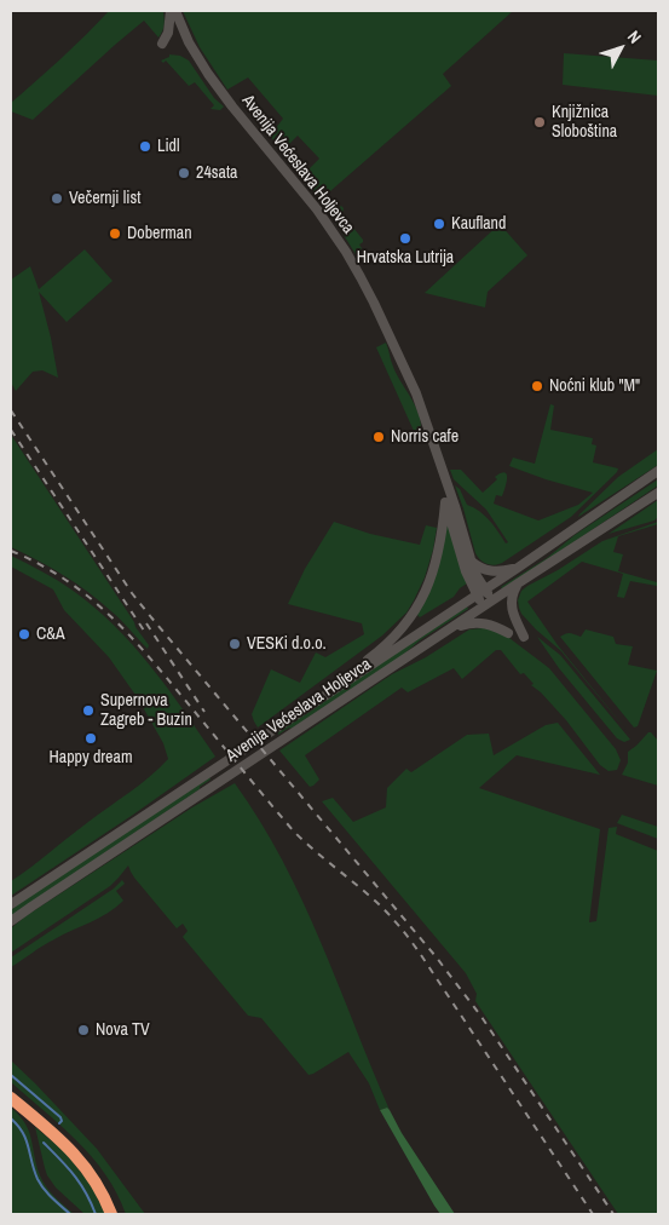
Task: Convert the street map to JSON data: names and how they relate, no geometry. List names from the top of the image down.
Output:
{
  "streets": {
    "main road": ["Avenija Većeslava Holjevca"]
  },
  "places": [
    "Knjižnica Sloboština",
    "Lidl",
    "24sata",
    "Večernji list",
    "Kaufland",
    "Doberman",
    "Hrvatska Lutrija",
    "Noćni klub \"M\"",
    "Norris cafe",
    "C&A",
    "VESKi d.o.o.",
    "Supernova Zagreb - Buzin",
    "Happy dream",
    "Nova TV"
  ],
  "north": "top right"
}
